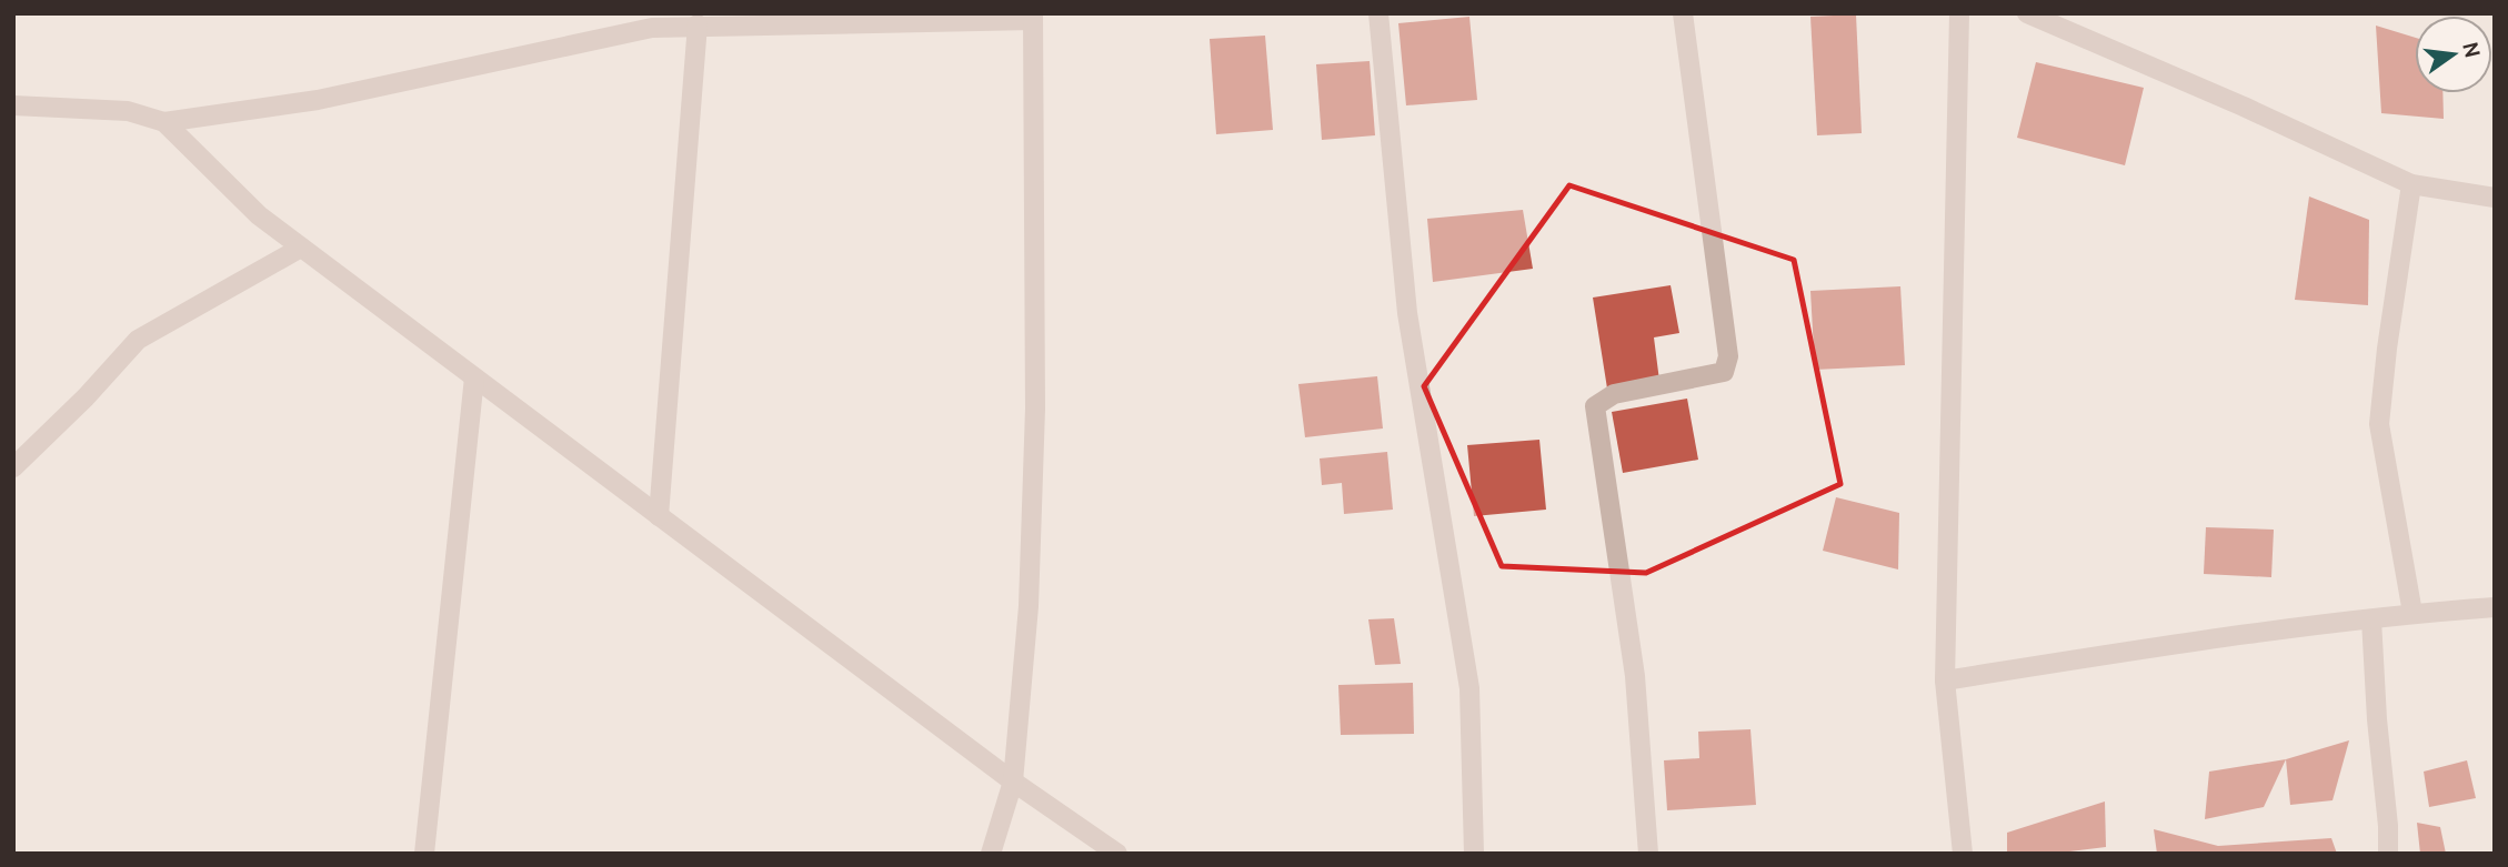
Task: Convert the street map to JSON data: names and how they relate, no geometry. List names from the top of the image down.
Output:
{
  "north": "right"
}
